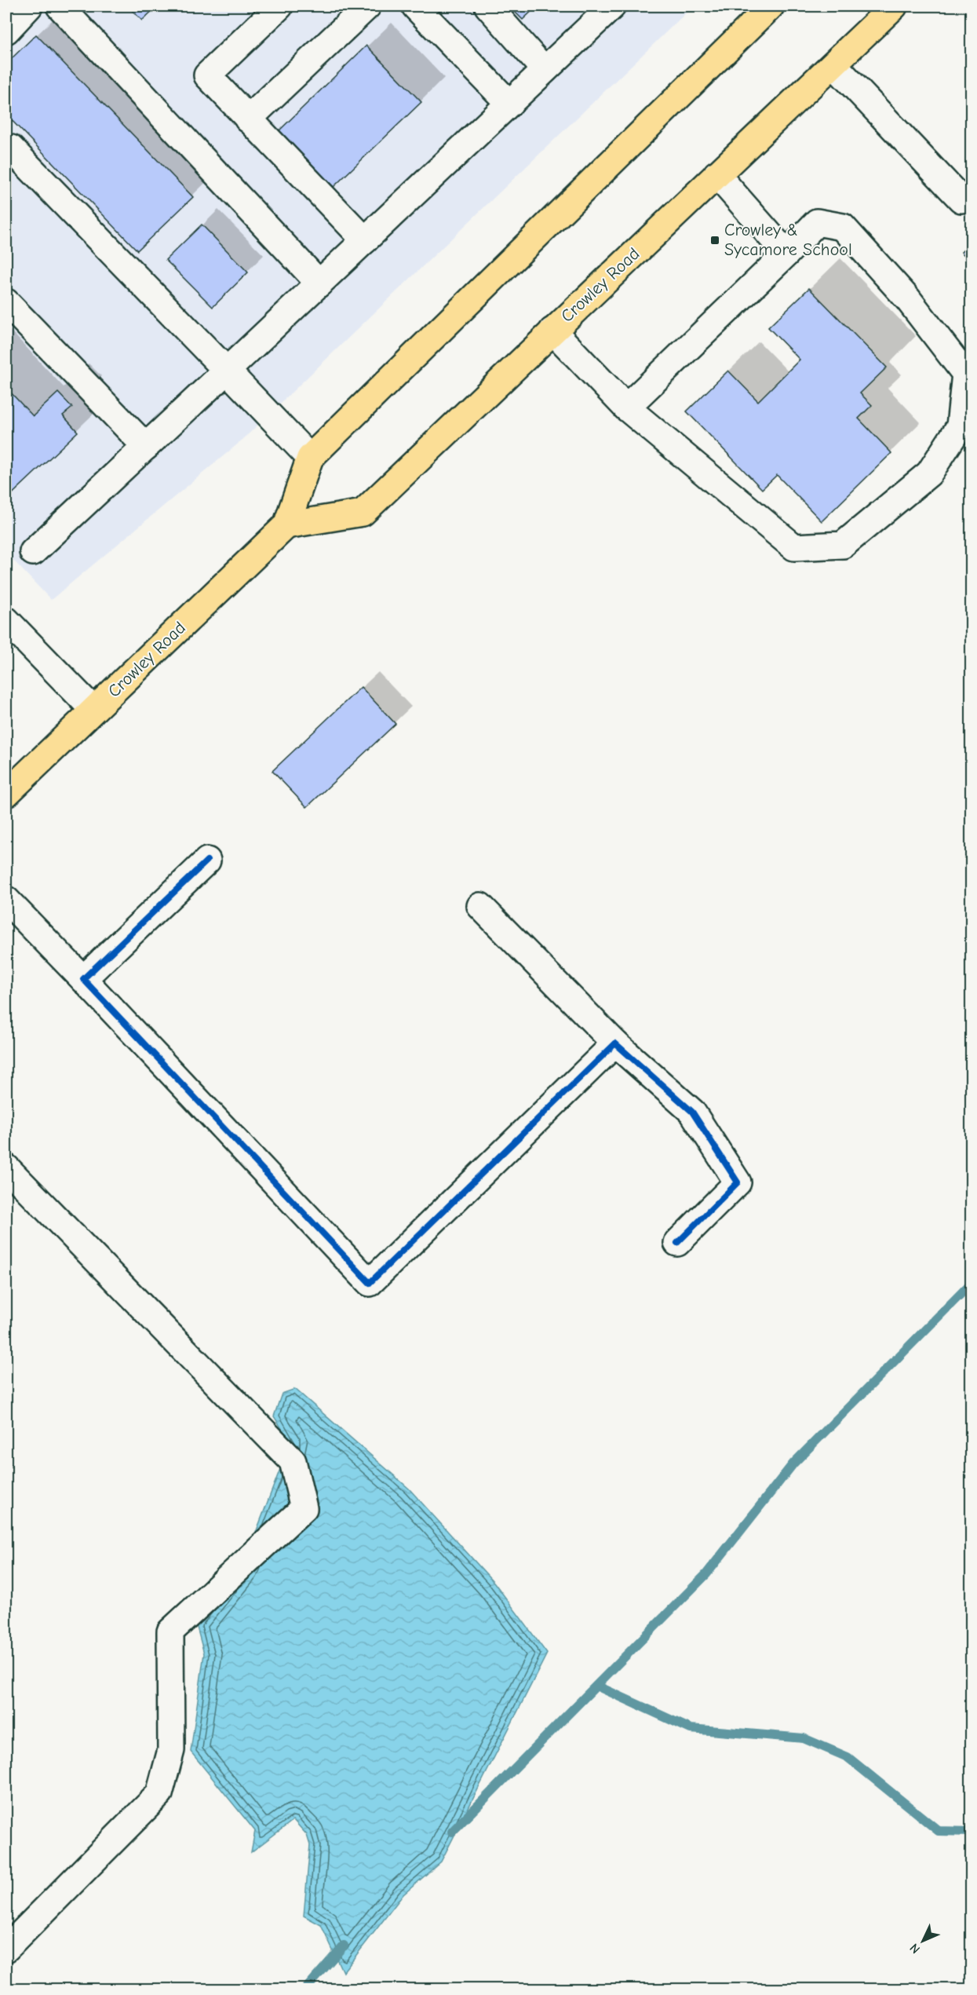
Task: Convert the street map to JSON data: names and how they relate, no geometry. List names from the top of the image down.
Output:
{
  "streets": {
    "main road": ["Crowley Road"]
  },
  "places": {
    "transit": ["Crowley & Sycamore School"]
  },
  "north": "bottom left"
}
